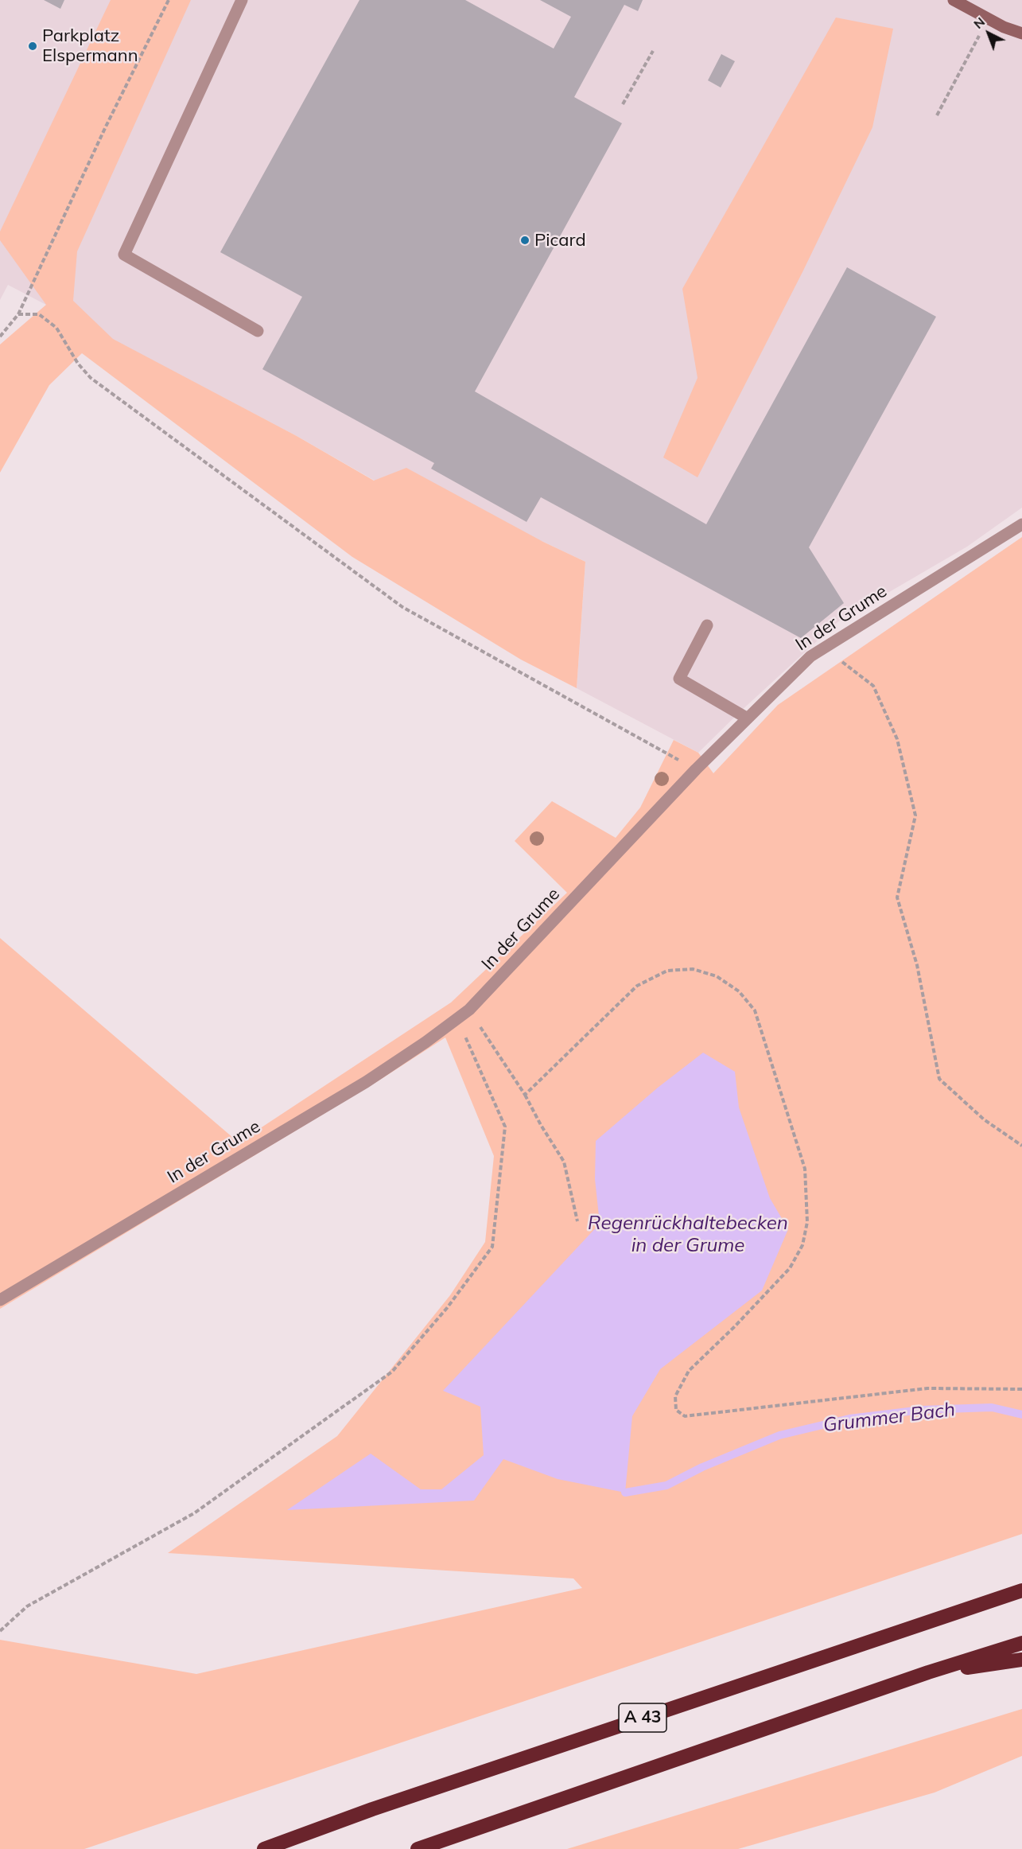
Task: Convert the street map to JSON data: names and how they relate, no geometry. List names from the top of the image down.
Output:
{
  "streets": {
    "highway": ["A 43"],
    "lane": ["In der Grume"]
  },
  "water": ["Regenrückhaltebecken in der Grume", "Grummer Bach"],
  "places": ["Parkplatz Elspermann", "Picard"],
  "north": "top left"
}
